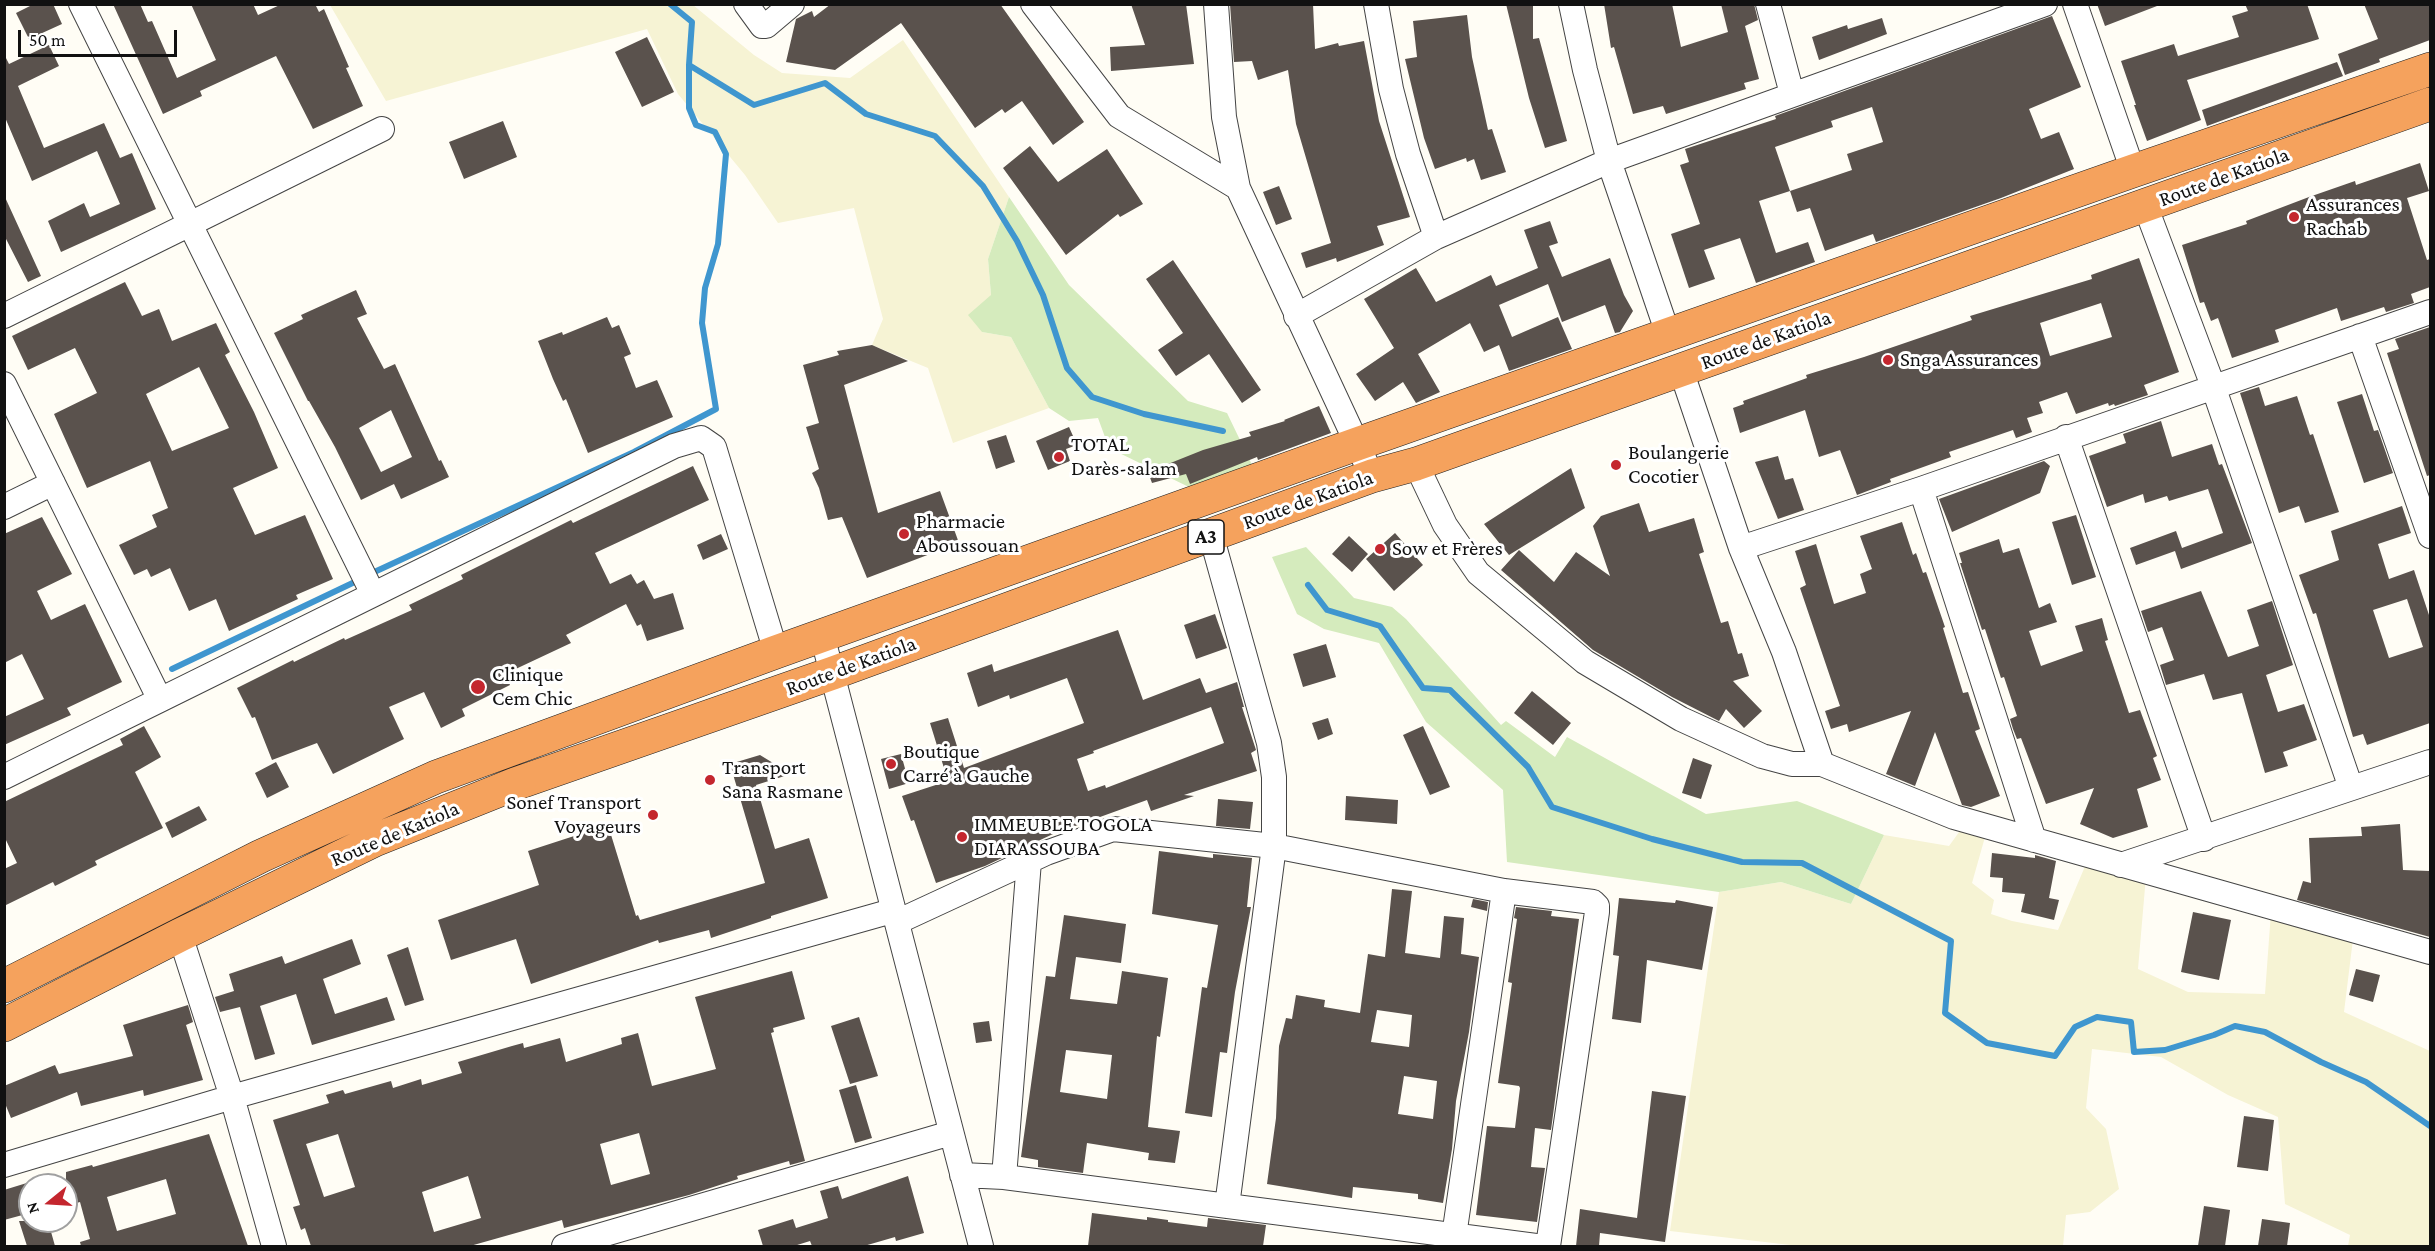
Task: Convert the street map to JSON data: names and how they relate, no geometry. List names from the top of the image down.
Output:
{
  "streets": {
    "highway": ["Route de Katiola", "A3"]
  },
  "places": [
    "Assurances Rachab",
    "Snga Assurances",
    "TOTAL Darès-salam",
    "Boulangerie Cocotier",
    "Pharmacie Aboussouan",
    "Sow et Frères",
    "Clinique Cem Chic",
    "Boutique Carré à Gauche",
    "Transport Sana Rasmane",
    "Sonef Transport Voyageurs",
    "IMMEUBLE TOGOLA DIARASSOUBA"
  ],
  "scale_bar": "50 m",
  "north": "left"
}
